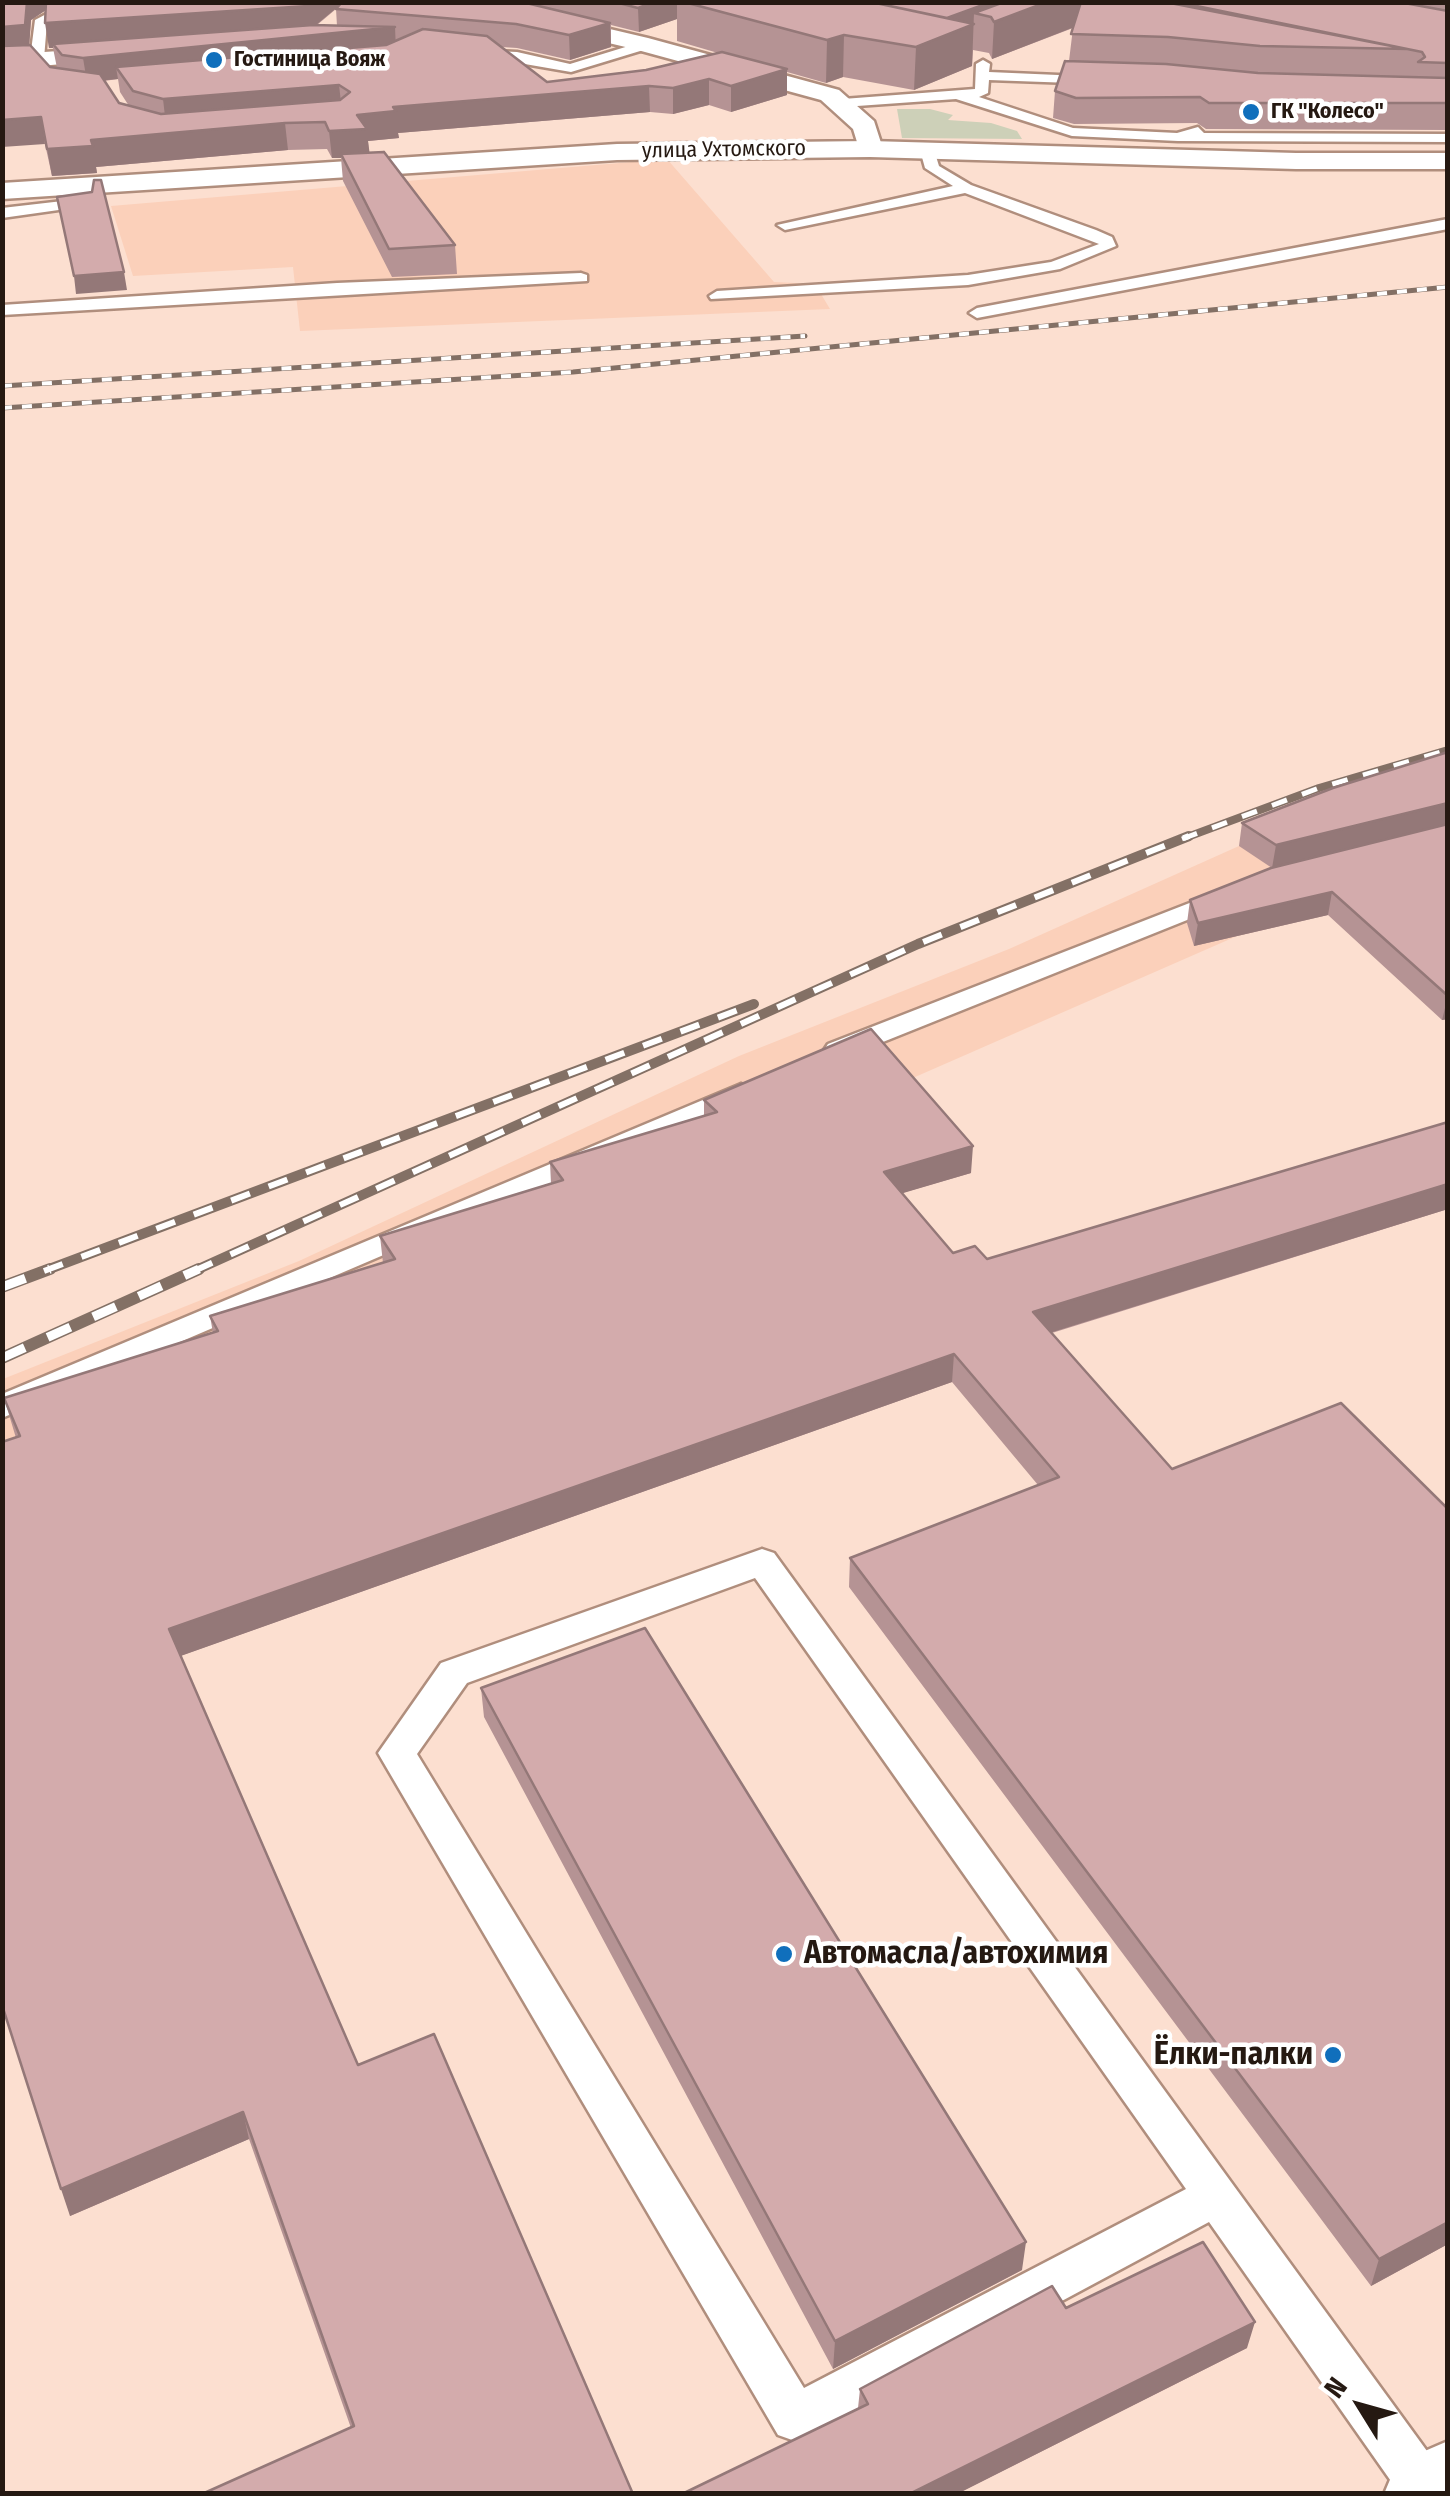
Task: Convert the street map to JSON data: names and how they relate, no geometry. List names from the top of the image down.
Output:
{
  "streets": {
    "street": ["улица Ухтомского"]
  },
  "places": [
    "Гостиница Вояж",
    "ГК \"Колесо\"",
    "Автомасла/автохимия",
    "Ёлки-палки"
  ],
  "north": "top left"
}
